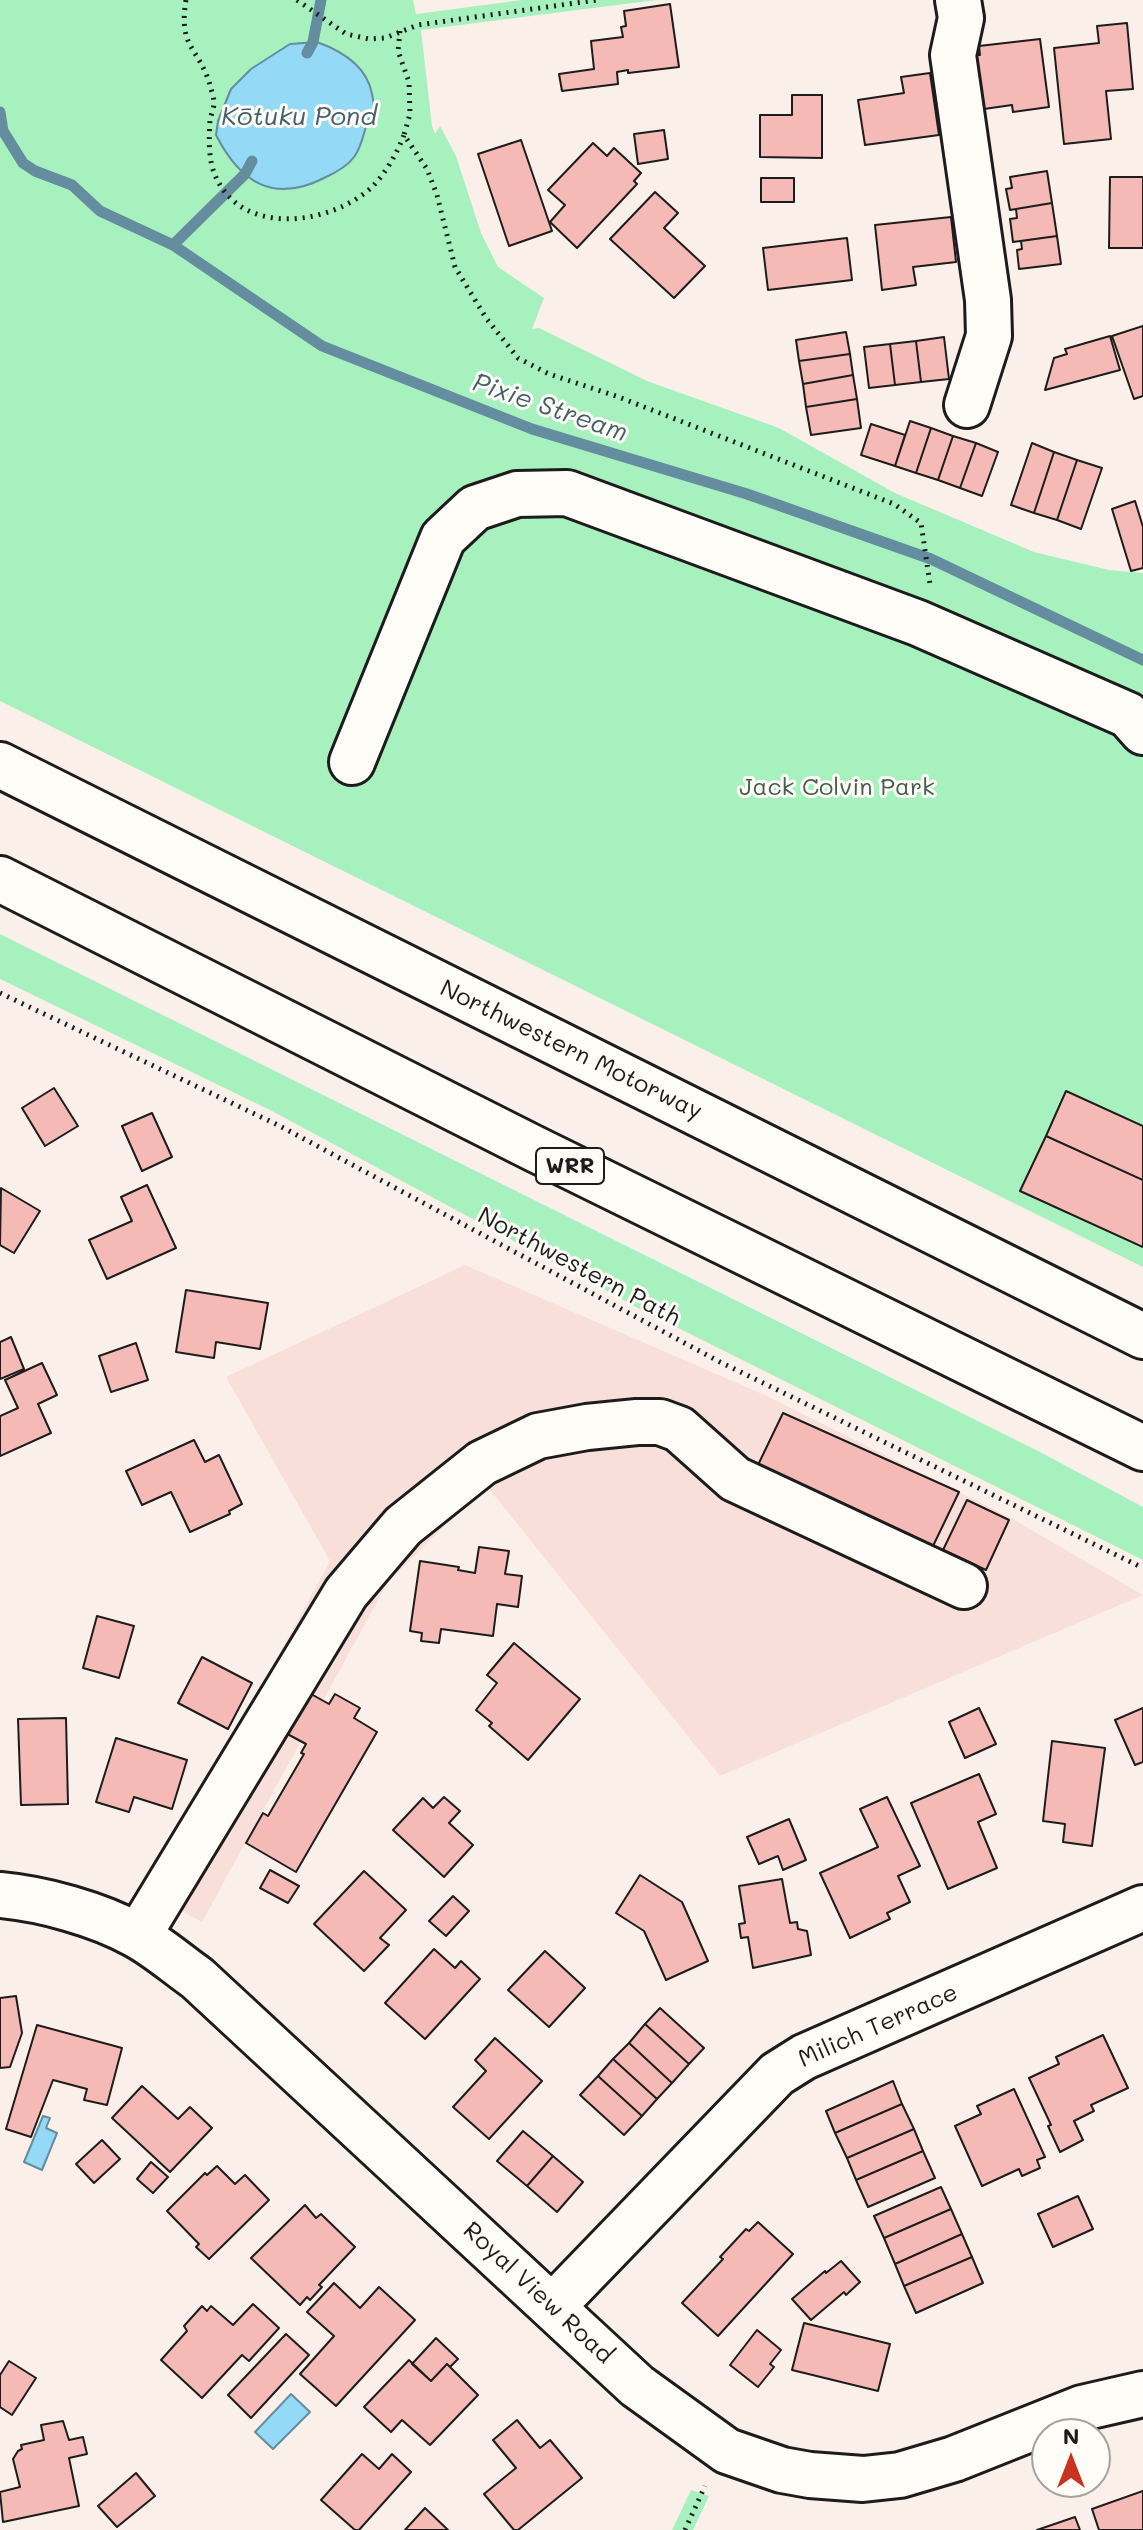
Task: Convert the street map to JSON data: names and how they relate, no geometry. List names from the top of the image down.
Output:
{
  "streets": {
    "main road": [
      "Northwestern Motorway",
      "WRR",
      "Milich Terrace",
      "Royal View Road"
    ],
    "path": ["Northwestern Path"]
  },
  "crossings": [
    ["Milich Terrace", "Royal View Road"]
  ],
  "water": ["Kōtuku Pond", "Pixie Stream"],
  "parks": ["Jack Colvin Park"],
  "north": "top"
}
